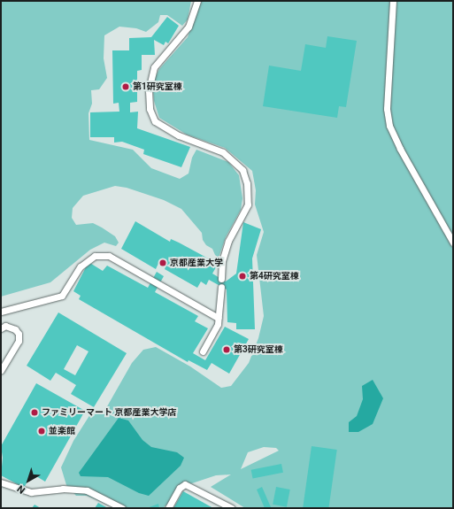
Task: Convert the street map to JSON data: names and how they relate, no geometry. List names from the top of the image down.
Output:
{
  "places": [
    "第1研究室棟",
    "京都産業大学",
    "第4研究室棟",
    "第3研究室棟",
    "ファミリーマート 京都産業大学店",
    "並楽館"
  ],
  "north": "bottom left"
}
